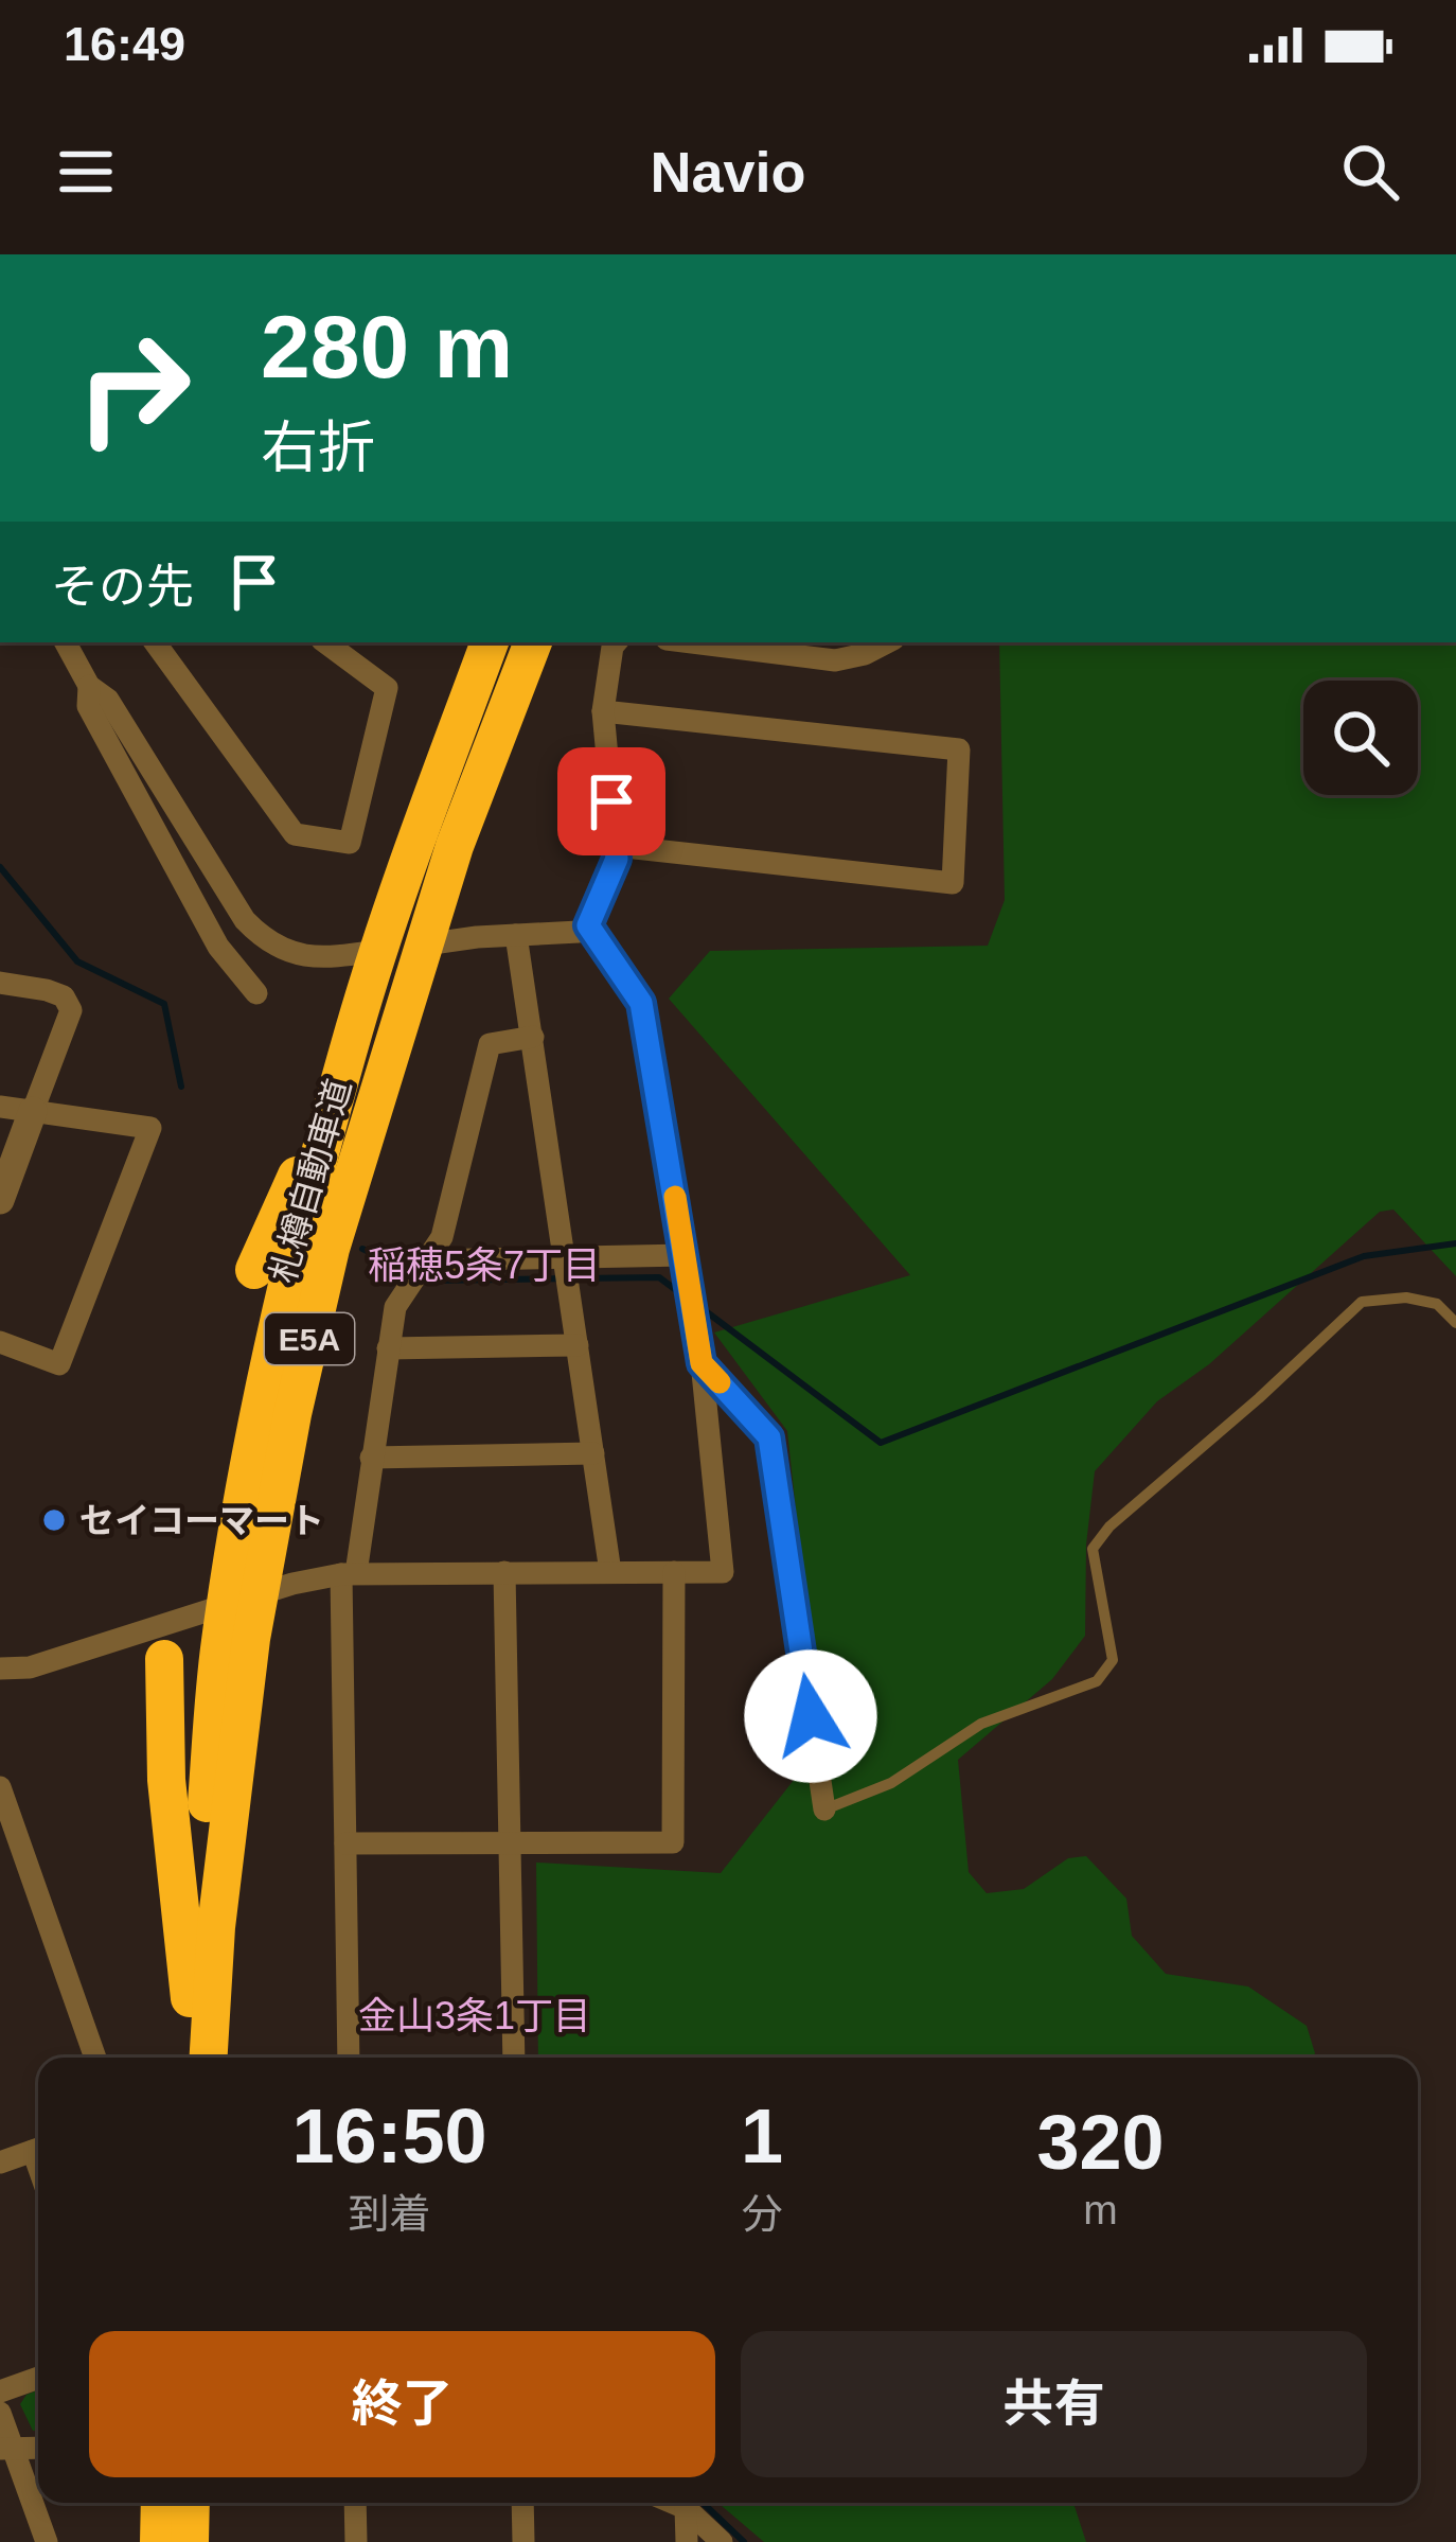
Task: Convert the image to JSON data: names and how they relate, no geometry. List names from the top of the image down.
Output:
{
  "streets": {
    "highway": ["札樽自動車道", "E5A"]
  },
  "districts": ["稲穂5条7丁目", "金山3条1丁目"],
  "places": ["セイコーマート"],
  "page": {
    "status": "16:49",
    "header": "Navio",
    "turn": ["280 m", "右折"],
    "then": "その先",
    "eta": [
      "16:50",
      "到着",
      "1",
      "分",
      "320",
      "m"
    ],
    "buttons": ["終了", "共有"]
  }
}
